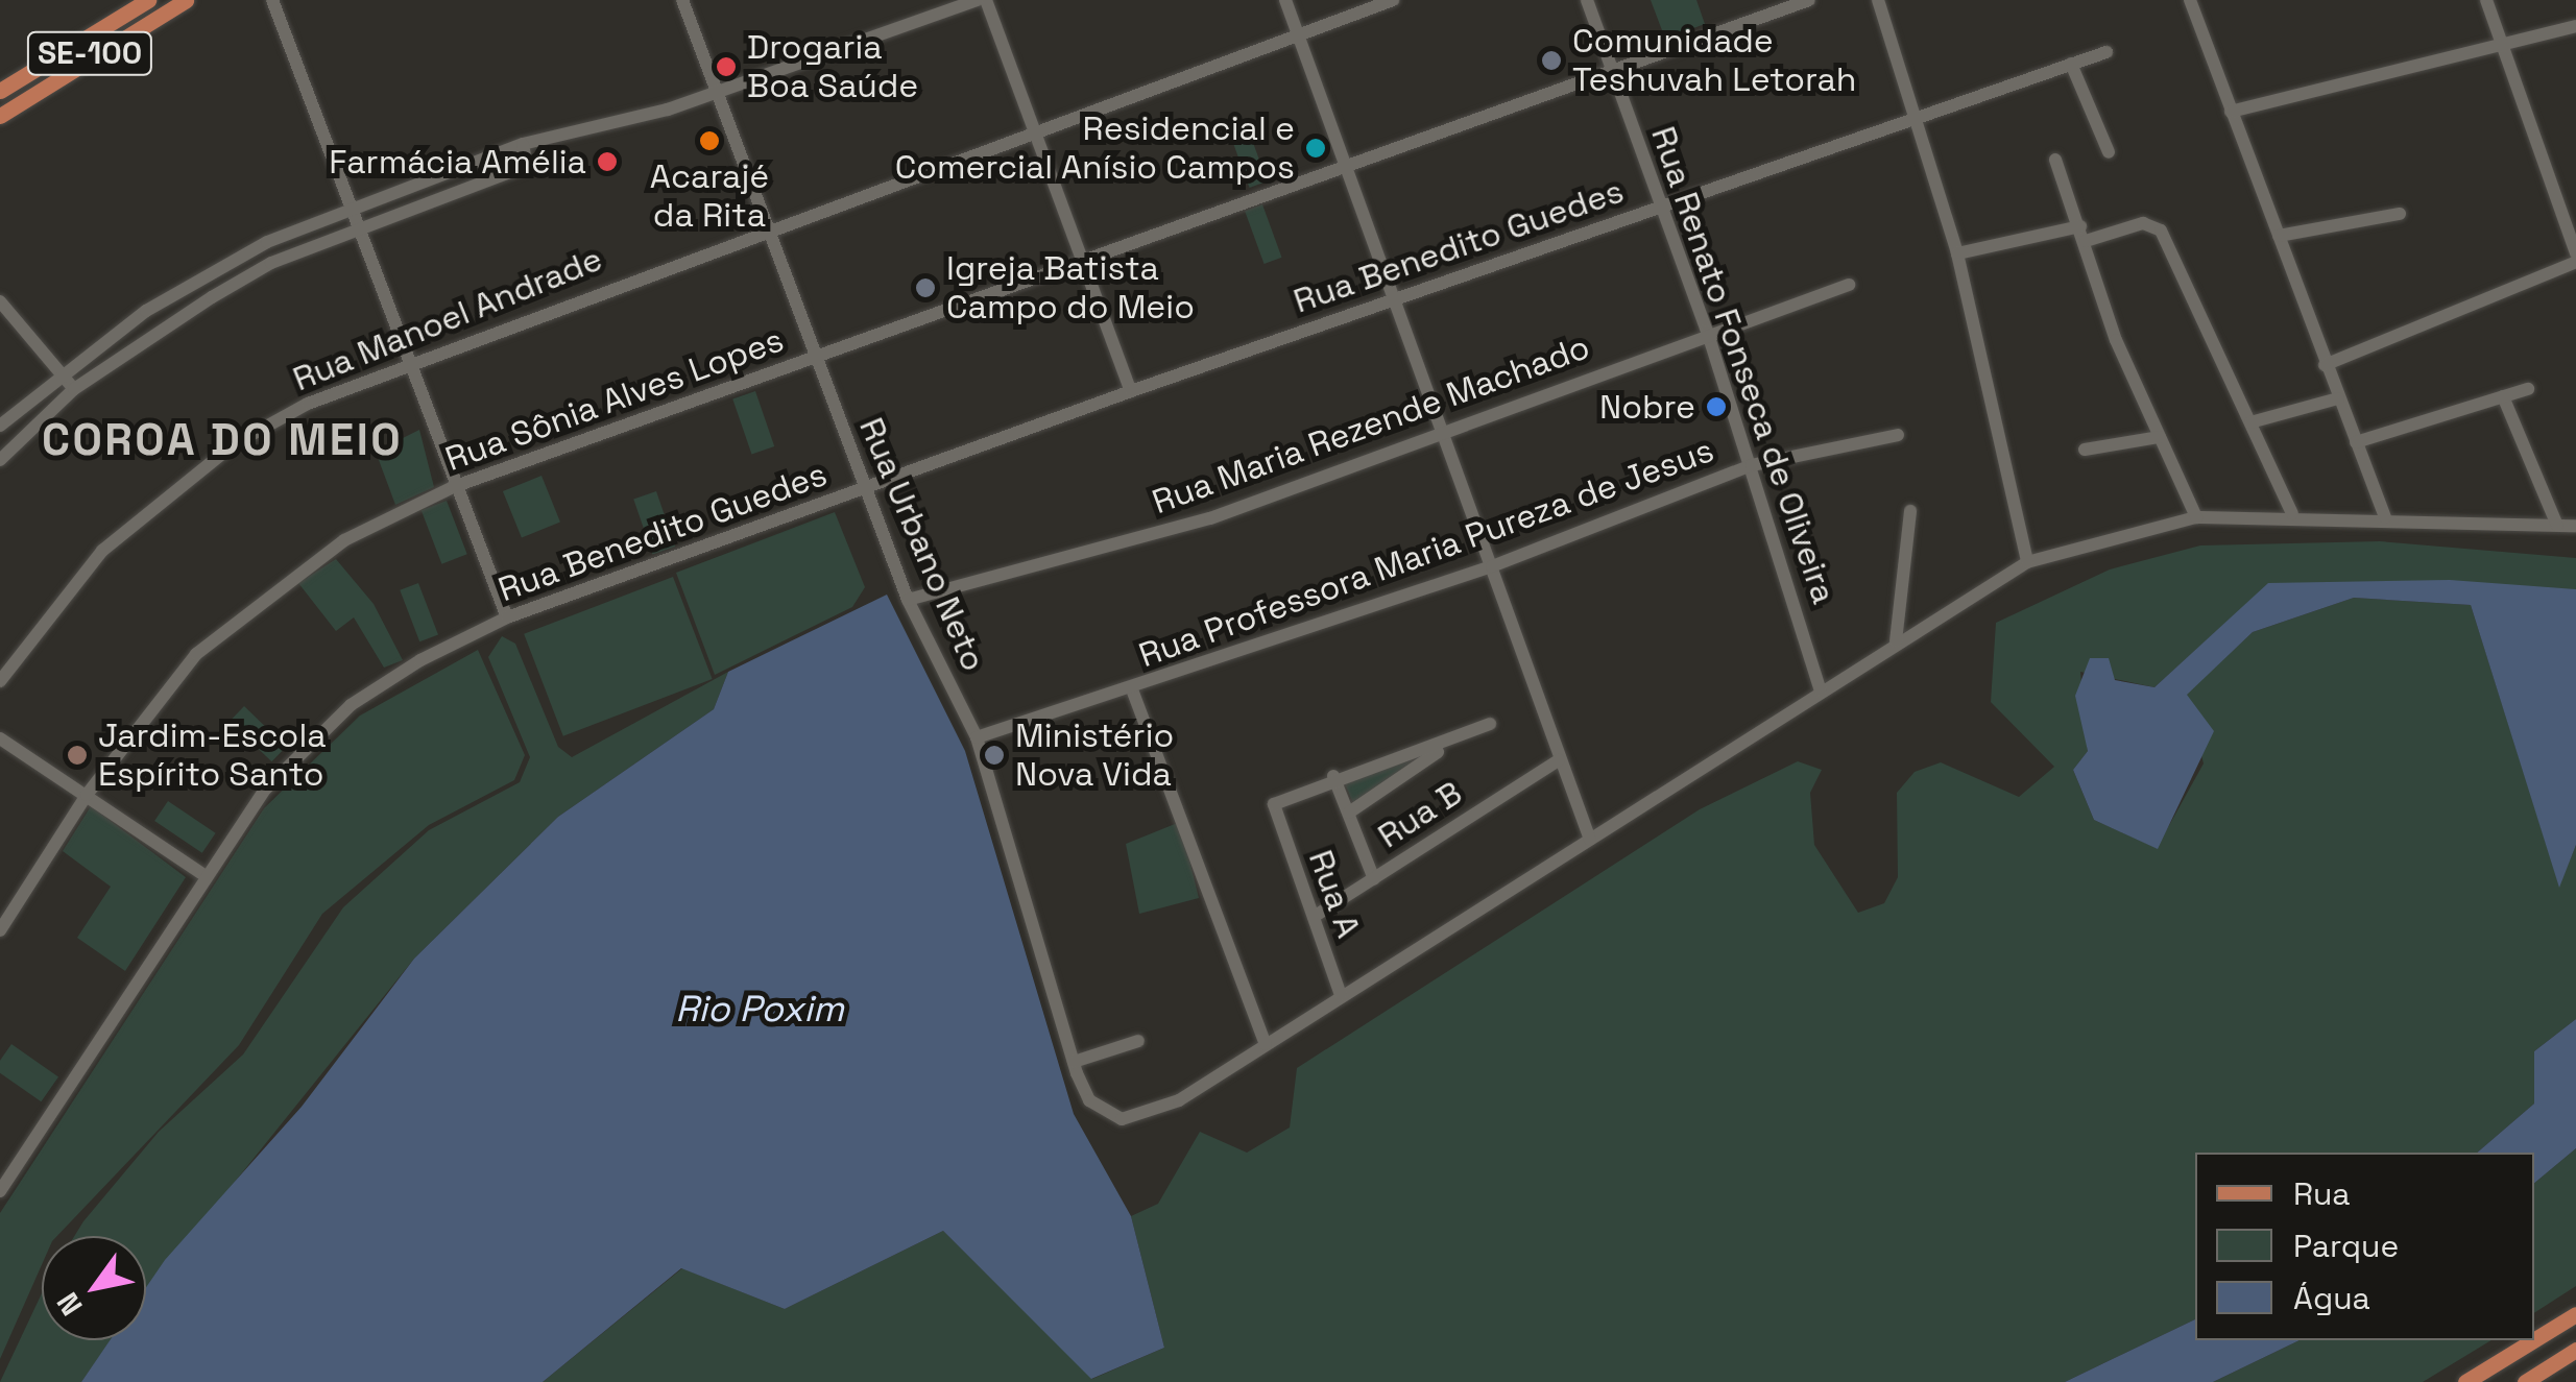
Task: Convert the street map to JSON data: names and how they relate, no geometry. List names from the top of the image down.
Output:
{
  "streets": {
    "main road": ["SE-100"],
    "street": [
      "Rua Benedito Guedes",
      "Rua Manoel Andrade",
      "Rua Renato Fonseca de Oliveira",
      "Rua Sônia Alves Lopes",
      "Rua Maria Rezende Machado",
      "Rua Urbano Neto",
      "Rua Professora Maria Pureza de Jesus",
      "Rua B",
      "Rua A"
    ]
  },
  "crossings": [
    ["Rua Benedito Guedes", "Rua Renato Fonseca de Oliveira"],
    ["Rua Benedito Guedes", "Rua Urbano Neto"],
    ["Rua Manoel Andrade", "Rua Urbano Neto"],
    ["Rua Renato Fonseca de Oliveira", "Rua Sônia Alves Lopes"],
    ["Rua Renato Fonseca de Oliveira", "Rua Maria Rezende Machado"],
    ["Rua Renato Fonseca de Oliveira", "Rua Professora Maria Pureza de Jesus"],
    ["Rua Sônia Alves Lopes", "Rua Urbano Neto"],
    ["Rua Maria Rezende Machado", "Rua Urbano Neto"],
    ["Rua Urbano Neto", "Rua Professora Maria Pureza de Jesus"],
    ["Rua B", "Rua A"]
  ],
  "districts": ["COROA DO MEIO"],
  "water": ["Rio Poxim"],
  "places": [
    "Comunidade Teshuvah Letorah",
    "Drogaria Boa Saúde",
    "Acarajé da Rita",
    "Residencial e Comercial Anísio Campos",
    "Farmácia Amélia",
    "Igreja Batista Campo do Meio",
    "Nobre",
    "Jardim-Escola Espírito Santo",
    "Ministério Nova Vida"
  ],
  "legend": ["Rua", "Parque", "Água"],
  "north": "bottom left"
}
